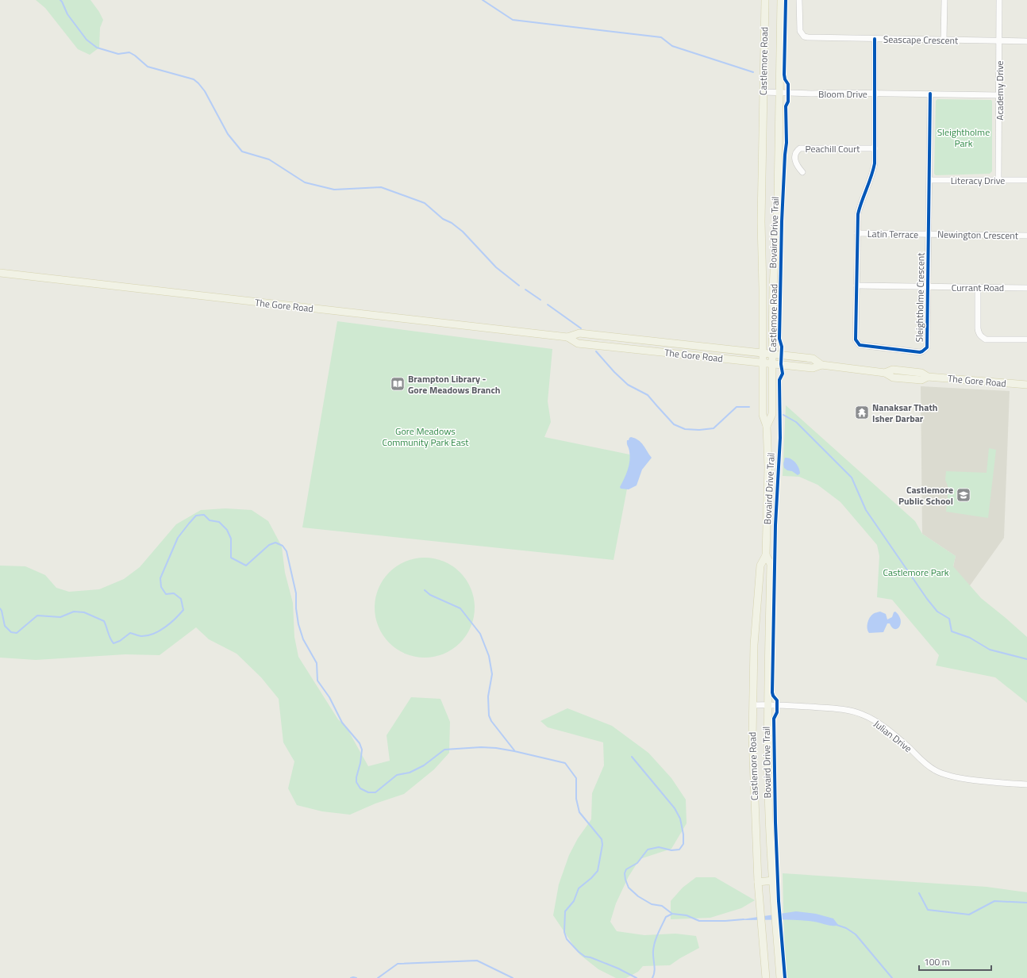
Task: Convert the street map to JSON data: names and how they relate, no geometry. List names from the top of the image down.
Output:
{
  "streets": {
    "main road": ["Castlemore Road", "The Gore Road"],
    "street": [
      "Seascape Crescent",
      "Academy Drive",
      "Bloom Drive",
      "Peachill Court",
      "Literacy Drive",
      "Latin Terrace",
      "Newington Crescent",
      "Currant Road",
      "Sleightholme Crescent",
      "Julian Drive"
    ],
    "cycle path": ["Bovaird Drive Trail"]
  },
  "crossings": [
    ["Seascape Crescent", "Academy Drive"],
    ["Seascape Crescent", "Sleightholme Crescent"],
    ["Castlemore Road", "Bloom Drive"],
    ["Castlemore Road", "The Gore Road"],
    ["Castlemore Road", "Julian Drive"],
    ["Academy Drive", "Bloom Drive"],
    ["Academy Drive", "Literacy Drive"],
    ["Bloom Drive", "Sleightholme Crescent"],
    ["Peachill Court", "Sleightholme Crescent"],
    ["Literacy Drive", "Sleightholme Crescent"],
    ["Latin Terrace", "Newington Crescent"],
    ["Latin Terrace", "Sleightholme Crescent"],
    ["Newington Crescent", "Sleightholme Crescent"],
    ["Currant Road", "Sleightholme Crescent"]
  ],
  "parks": ["Sleightholme Park", "Gore Meadows Community Park East", "Castlemore Park"],
  "places": {
    "library": ["Brampton Library - Gore Meadows Branch"],
    "temple": ["Nanaksar Thath Isher Darbar"],
    "school or university": ["Castlemore Public School"]
  },
  "scale_bar": "100 m"
}
